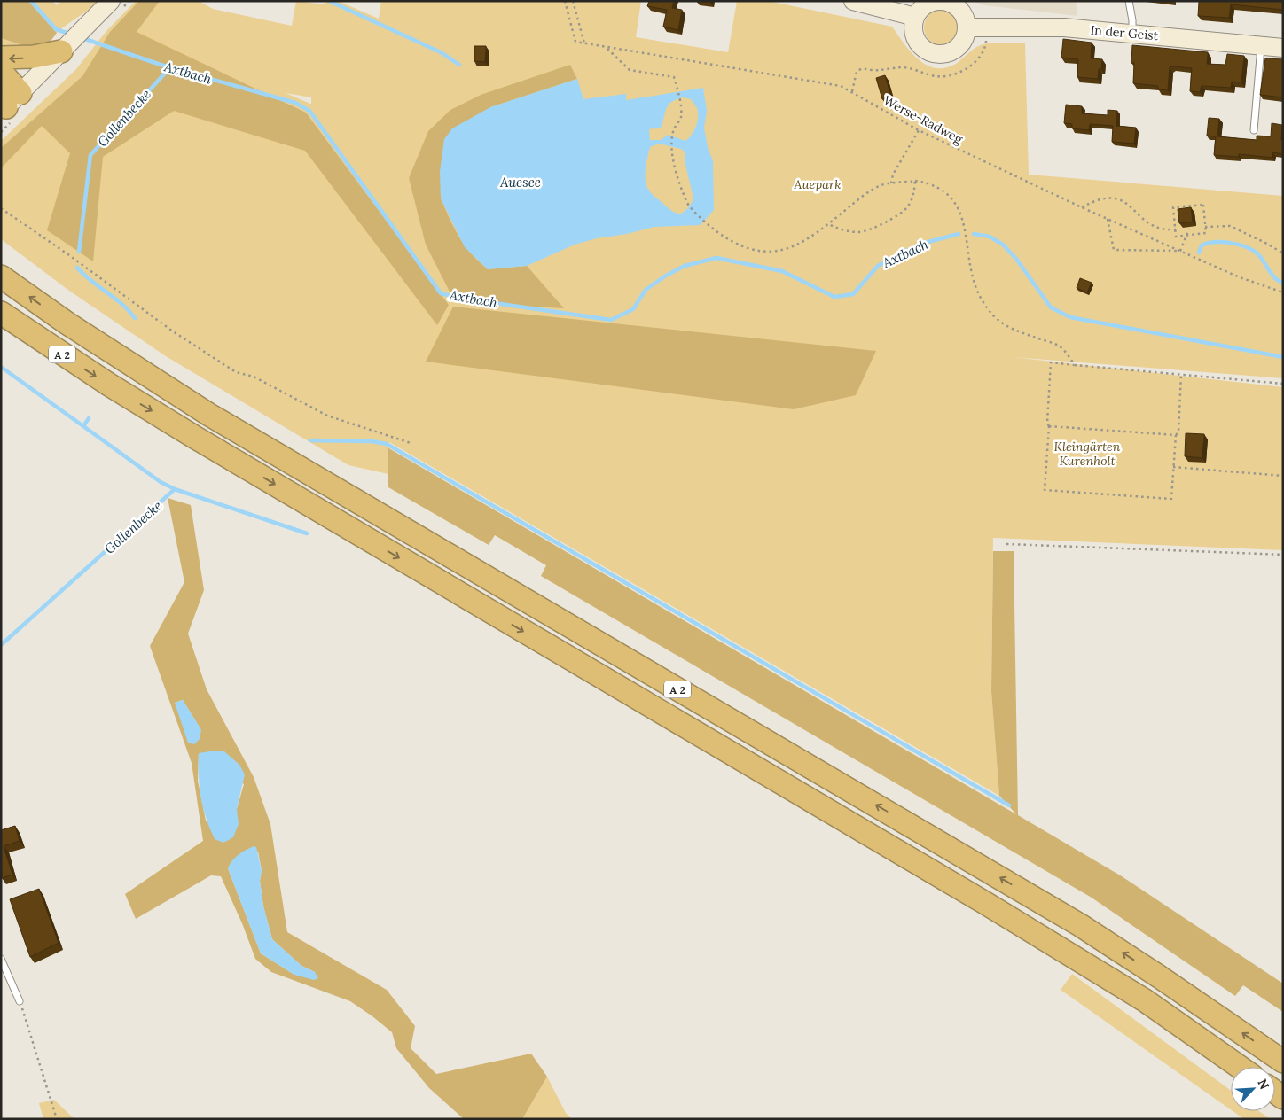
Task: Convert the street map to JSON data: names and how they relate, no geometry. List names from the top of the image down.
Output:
{
  "streets": {
    "highway": ["A 2"],
    "main road": ["In der Geist"],
    "path": ["Werse-Radweg"]
  },
  "water": ["Axtbach", "Gollenbecke", "Auesee"],
  "parks": ["Auepark", "Kleingärten Kurenholt"],
  "north": "top right"
}
